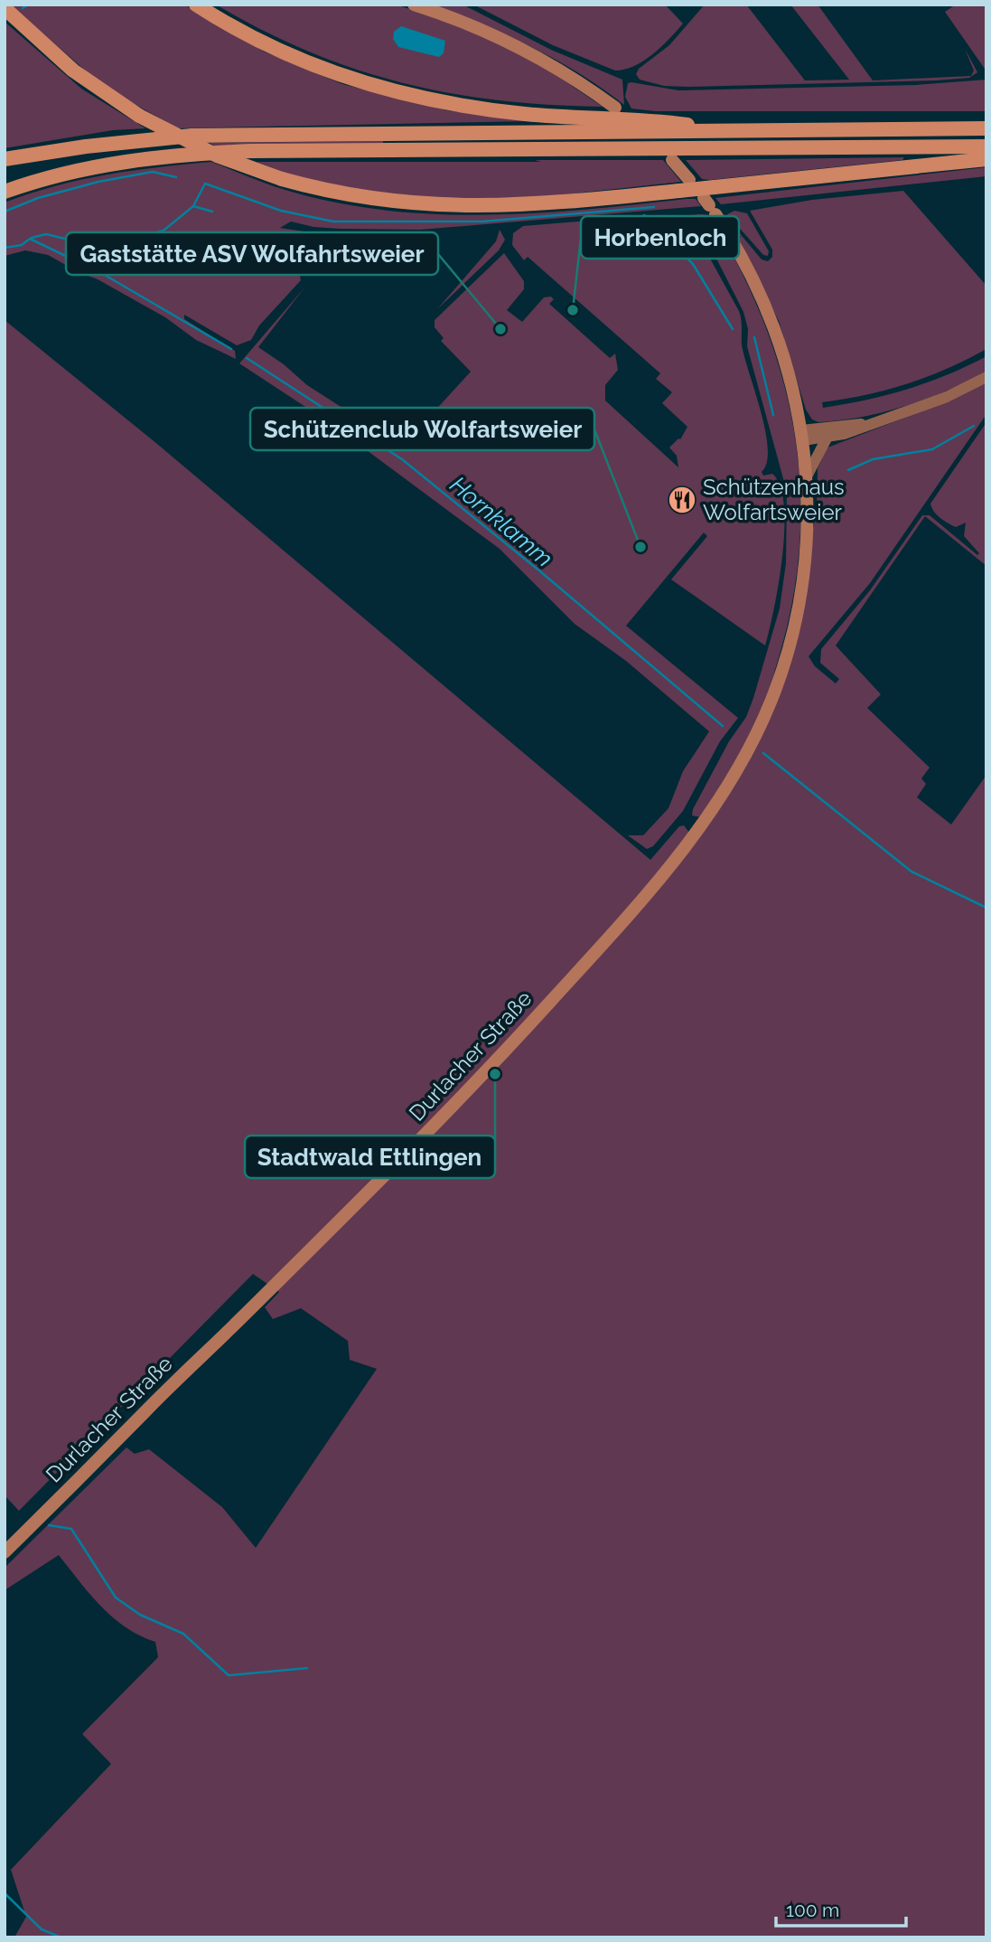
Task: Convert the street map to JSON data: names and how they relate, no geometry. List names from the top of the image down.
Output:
{
  "streets": {
    "main road": ["Durlacher Straße"]
  },
  "water": ["Hornklamm"],
  "places": {
    "other": [
      "Horbenloch",
      "Gaststätte ASV Wolfahrtsweier",
      "Schützenclub Wolfartsweier",
      "Stadtwald Ettlingen"
    ],
    "restaurant": ["Schützenhaus Wolfartsweier"]
  },
  "scale_bar": "100 m"
}
